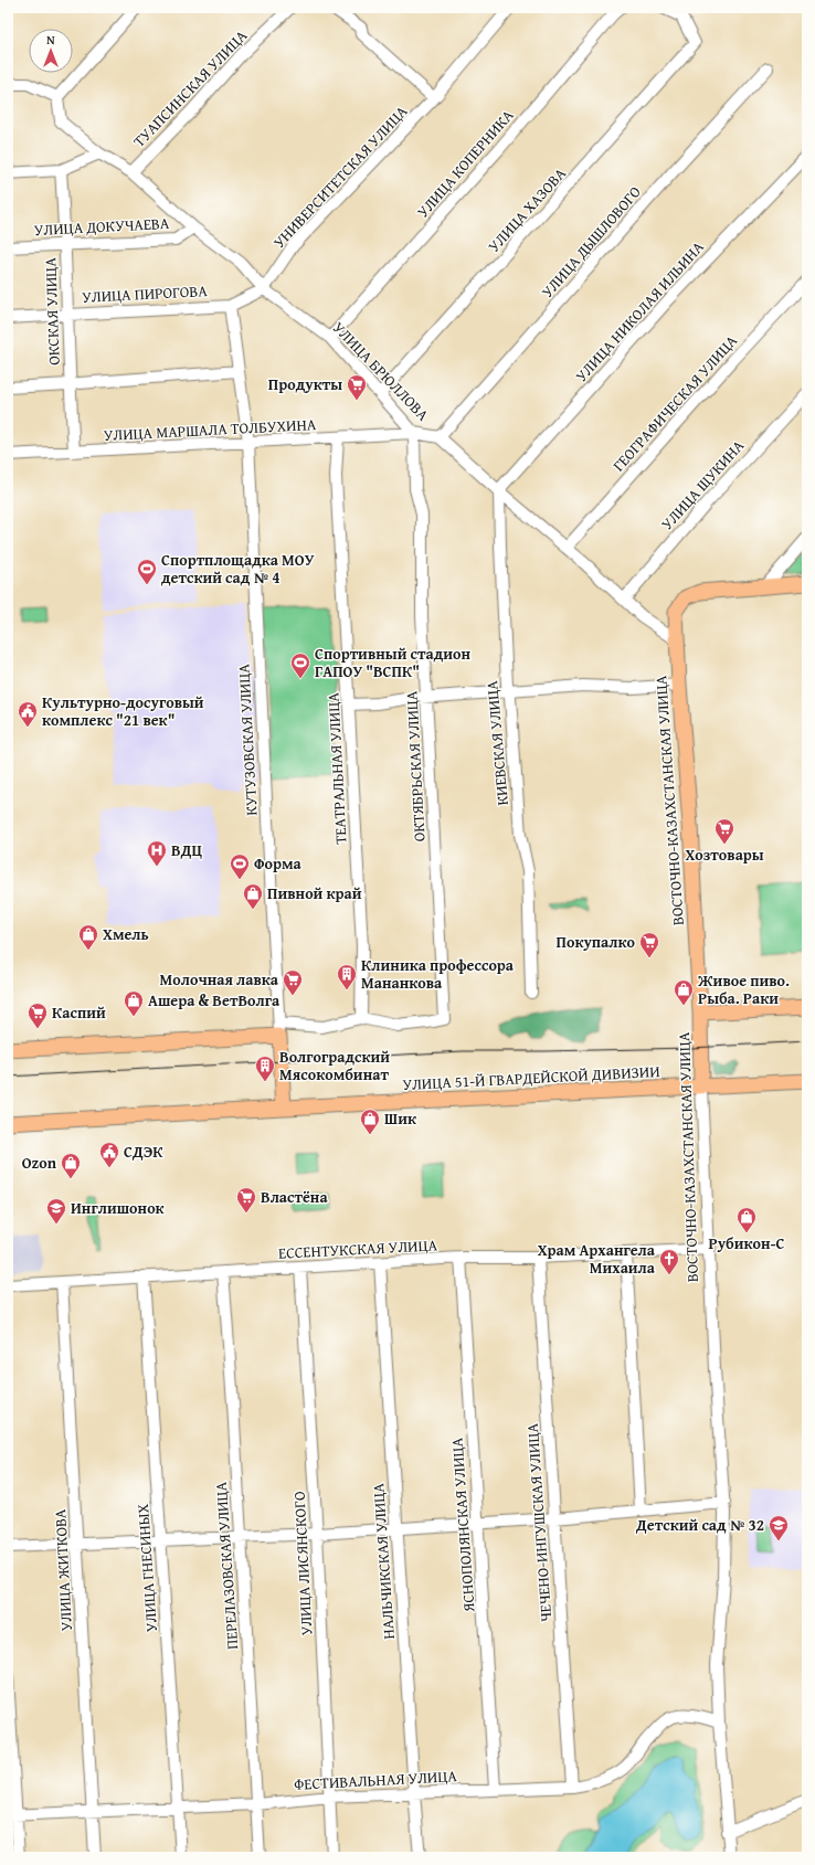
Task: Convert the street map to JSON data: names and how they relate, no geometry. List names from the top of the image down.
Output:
{
  "streets": {
    "main road": ["ВОСТОЧНО-КАЗАХСТАНСКАЯ УЛИЦА", "УЛИЦА 51-Й ГВАРДЕЙСКОЙ ДИВИЗИИ"],
    "street": [
      "ТУАПСИНСКАЯ УЛИЦА",
      "УЛИЦА КОПЕРНИКА",
      "УНИВЕРСИТЕТСКАЯ УЛИЦА",
      "УЛИЦА ХАЗОВА",
      "УЛИЦА ДОКУЧАЕВА",
      "УЛИЦА ДЫШЛОВОГО",
      "УЛИЦА ПИРОГОВА",
      "ОКСКАЯ УЛИЦА",
      "УЛИЦА НИКОЛАЯ ИЛЬИНА",
      "УЛИЦА БРЮЛЛОВА",
      "ГЕОГРАФИЧЕСКАЯ УЛИЦА",
      "УЛИЦА МАРШАЛА ТОЛБУХИНА",
      "УЛИЦА ЩУКИНА",
      "КУТУЗОВСКАЯ УЛИЦА",
      "КИЕВСКАЯ УЛИЦА",
      "ОКТЯБРЬСКАЯ УЛИЦА",
      "ТЕАТРАЛЬНАЯ УЛИЦА",
      "ЕССЕНТУКСКАЯ УЛИЦА",
      "ЧЕЧЕНО-ИНГУШСКАЯ УЛИЦА",
      "ЯСНОПОЛЯНСКАЯ УЛИЦА",
      "НАЛЬЧИКСКАЯ УЛИЦА",
      "УЛИЦА ЛИСЯНСКОГО",
      "ПЕРЕЛАЗОВСКАЯ УЛИЦА",
      "УЛИЦА ГНЕСИНЫХ",
      "УЛИЦА ЖИТКОВА",
      "ФЕСТИВАЛЬНАЯ УЛИЦА"
    ]
  },
  "crossings": [
    ["ТУАПСИНСКАЯ УЛИЦА", "УЛИЦА БРЮЛЛОВА"],
    ["УЛИЦА КОПЕРНИКА", "УЛИЦА БРЮЛЛОВА"],
    ["УНИВЕРСИТЕТСКАЯ УЛИЦА", "УЛИЦА БРЮЛЛОВА"],
    ["УЛИЦА ХАЗОВА", "УЛИЦА БРЮЛЛОВА"],
    ["УЛИЦА ДОКУЧАЕВА", "ОКСКАЯ УЛИЦА"],
    ["УЛИЦА ДОКУЧАЕВА", "УЛИЦА БРЮЛЛОВА"],
    ["УЛИЦА ДЫШЛОВОГО", "УЛИЦА БРЮЛЛОВА"],
    ["УЛИЦА ПИРОГОВА", "ОКСКАЯ УЛИЦА"],
    ["ОКСКАЯ УЛИЦА", "УЛИЦА МАРШАЛА ТОЛБУХИНА"],
    ["УЛИЦА НИКОЛАЯ ИЛЬИНА", "КИЕВСКАЯ УЛИЦА"],
    ["УЛИЦА БРЮЛЛОВА", "УЛИЦА МАРШАЛА ТОЛБУХИНА"],
    ["УЛИЦА БРЮЛЛОВА", "ОКТЯБРЬСКАЯ УЛИЦА"],
    ["УЛИЦА МАРШАЛА ТОЛБУХИНА", "КУТУЗОВСКАЯ УЛИЦА"],
    ["УЛИЦА МАРШАЛА ТОЛБУХИНА", "ОКТЯБРЬСКАЯ УЛИЦА"],
    ["УЛИЦА МАРШАЛА ТОЛБУХИНА", "ТЕАТРАЛЬНАЯ УЛИЦА"],
    ["ОКТЯБРЬСКАЯ УЛИЦА", "ТЕАТРАЛЬНАЯ УЛИЦА"],
    ["ВОСТОЧНО-КАЗАХСТАНСКАЯ УЛИЦА", "УЛИЦА 51-Й ГВАРДЕЙСКОЙ ДИВИЗИИ"],
    ["ВОСТОЧНО-КАЗАХСТАНСКАЯ УЛИЦА", "ЕССЕНТУКСКАЯ УЛИЦА"],
    ["ВОСТОЧНО-КАЗАХСТАНСКАЯ УЛИЦА", "ФЕСТИВАЛЬНАЯ УЛИЦА"],
    ["ЕССЕНТУКСКАЯ УЛИЦА", "ЧЕЧЕНО-ИНГУШСКАЯ УЛИЦА"],
    ["ЕССЕНТУКСКАЯ УЛИЦА", "ЯСНОПОЛЯНСКАЯ УЛИЦА"],
    ["ЕССЕНТУКСКАЯ УЛИЦА", "НАЛЬЧИКСКАЯ УЛИЦА"],
    ["ЕССЕНТУКСКАЯ УЛИЦА", "УЛИЦА ЛИСЯНСКОГО"],
    ["ЕССЕНТУКСКАЯ УЛИЦА", "ПЕРЕЛАЗОВСКАЯ УЛИЦА"],
    ["ЕССЕНТУКСКАЯ УЛИЦА", "УЛИЦА ГНЕСИНЫХ"],
    ["ЕССЕНТУКСКАЯ УЛИЦА", "УЛИЦА ЖИТКОВА"],
    ["ЧЕЧЕНО-ИНГУШСКАЯ УЛИЦА", "ФЕСТИВАЛЬНАЯ УЛИЦА"],
    ["ЯСНОПОЛЯНСКАЯ УЛИЦА", "ФЕСТИВАЛЬНАЯ УЛИЦА"],
    ["НАЛЬЧИКСКАЯ УЛИЦА", "ФЕСТИВАЛЬНАЯ УЛИЦА"],
    ["УЛИЦА ЛИСЯНСКОГО", "ФЕСТИВАЛЬНАЯ УЛИЦА"],
    ["ПЕРЕЛАЗОВСКАЯ УЛИЦА", "ФЕСТИВАЛЬНАЯ УЛИЦА"],
    ["УЛИЦА ГНЕСИНЫХ", "ФЕСТИВАЛЬНАЯ УЛИЦА"],
    ["УЛИЦА ЖИТКОВА", "ФЕСТИВАЛЬНАЯ УЛИЦА"]
  ],
  "places": {
    "supermarket": [
      "Продукты",
      "Хозтовары",
      "Покупалко",
      "Молочная лавка",
      "Каспий",
      "Властёна"
    ],
    "sports": ["Спортплощадка МОУ детский сад № 4", "Спортивный стадион ГАПОУ \"ВСПК\"", "Форма"],
    "public building": ["Культурно-досуговый комплекс \"21 век\"", "СДЭК"],
    "hospital": ["ВДЦ"],
    "shop": [
      "Пивной край",
      "Хмель",
      "Живое пиво. Рыба. Раки",
      "Ашера & ВетВолга",
      "Шик",
      "Ozon",
      "Рубикон-С"
    ],
    "building": ["Клиника профессора Мананкова", "Волгоградский Мясокомбинат"],
    "school or university": ["Инглишонок", "Детский сад № 32"],
    "church": ["Храм Архангела Михаила"]
  },
  "north": "top"
}
